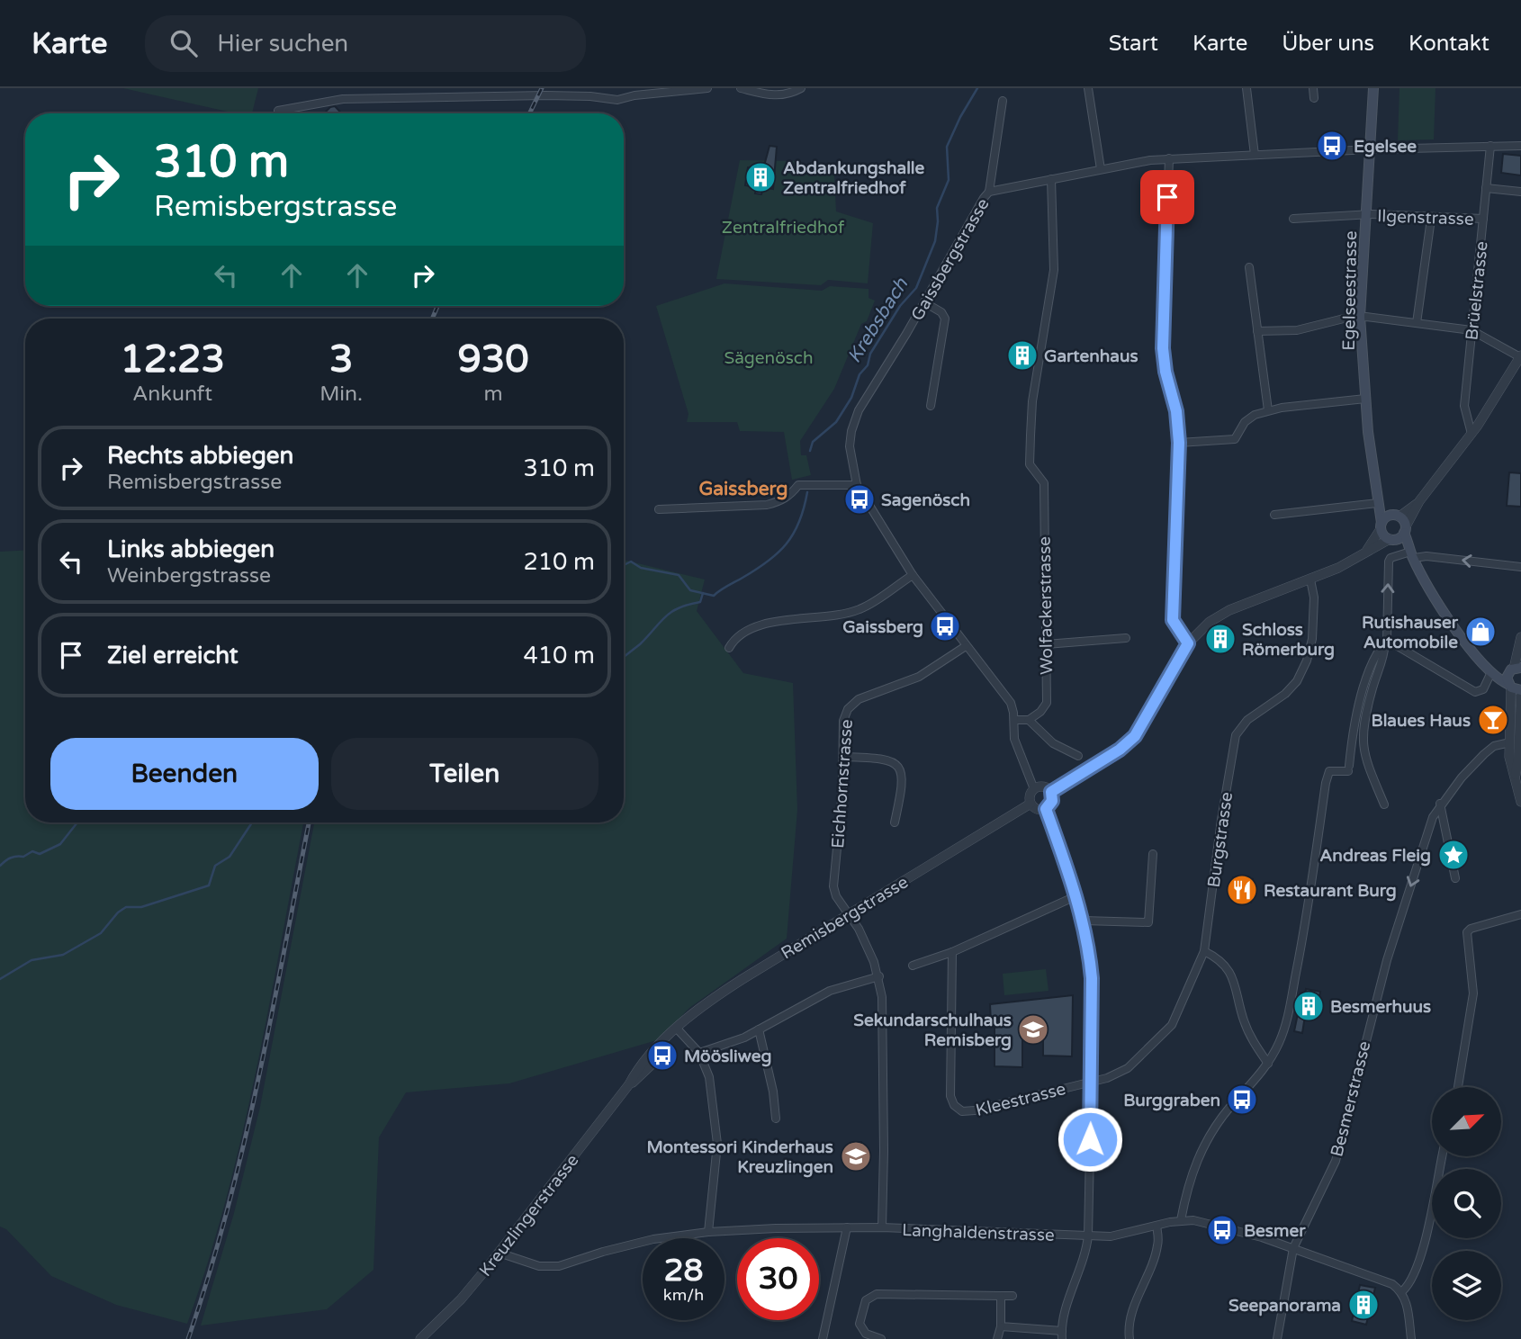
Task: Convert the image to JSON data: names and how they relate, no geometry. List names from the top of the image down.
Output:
{
  "streets": {
    "main road": ["Egelseestrasse"],
    "street": [
      "Ilgenstrasse",
      "Gaissbergstrasse",
      "Brüelstrasse",
      "Wolfackerstrasse",
      "Eichhornstrasse",
      "Burgstrasse",
      "Remisbergstrasse",
      "Kleestrasse",
      "Besmerstrasse",
      "Kreuzlingerstrasse",
      "Langhaldenstrasse"
    ]
  },
  "crossings": [
    ["Ilgenstrasse", "Egelseestrasse"],
    ["Ilgenstrasse", "Brüelstrasse"],
    ["Gaissbergstrasse", "Egelseestrasse"],
    ["Gaissbergstrasse", "Brüelstrasse"],
    ["Gaissbergstrasse", "Wolfackerstrasse"],
    ["Gaissbergstrasse", "Eichhornstrasse"],
    ["Gaissbergstrasse", "Remisbergstrasse"],
    ["Eichhornstrasse", "Remisbergstrasse"],
    ["Eichhornstrasse", "Langhaldenstrasse"],
    ["Burgstrasse", "Kleestrasse"],
    ["Remisbergstrasse", "Kreuzlingerstrasse"],
    ["Besmerstrasse", "Langhaldenstrasse"],
    ["Kreuzlingerstrasse", "Langhaldenstrasse"]
  ],
  "one_way": ["Besmerstrasse"],
  "districts": ["Gaissberg"],
  "water": ["Krebsbach"],
  "parks": ["Zentralfriedhof", "Sägenösch"],
  "places": {
    "bus stop": [
      "Egelsee",
      "Sagenösch",
      "Gaissberg",
      "Möösliweg",
      "Burggraben",
      "Besmer"
    ],
    "building": [
      "Abdankungshalle Zentralfriedhof",
      "Gartenhaus",
      "Schloss Römerburg",
      "Besmerhuus",
      "Seepanorama"
    ],
    "shop": ["Rutishauser Automobile"],
    "bar": ["Blaues Haus"],
    "place": ["Andreas Fleig"],
    "restaurant": ["Restaurant Burg"],
    "school or university": ["Sekundarschulhaus Remisberg", "Montessori Kinderhaus Kreuzlingen"]
  },
  "north": "top right",
  "page": {
    "header": "Karte",
    "search": "Hier suchen",
    "nav": [
      "Start",
      "Karte",
      "Über uns",
      "Kontakt"
    ],
    "turn": ["310 m", "Remisbergstrasse"],
    "eta": [
      "12:23",
      "Ankunft",
      "3",
      "Min.",
      "930",
      "m"
    ],
    "list": [
      {
        "name": "Rechts abbiegen",
        "note": "Remisbergstrasse",
        "value": "310 m"
      },
      {
        "name": "Links abbiegen",
        "note": "Weinbergstrasse",
        "value": "210 m"
      },
      {
        "name": "Ziel erreicht",
        "value": "410 m"
      }
    ],
    "buttons": ["Beenden", "Teilen"],
    "speed": "28 km/h",
    "limit": "30"
  }
}
